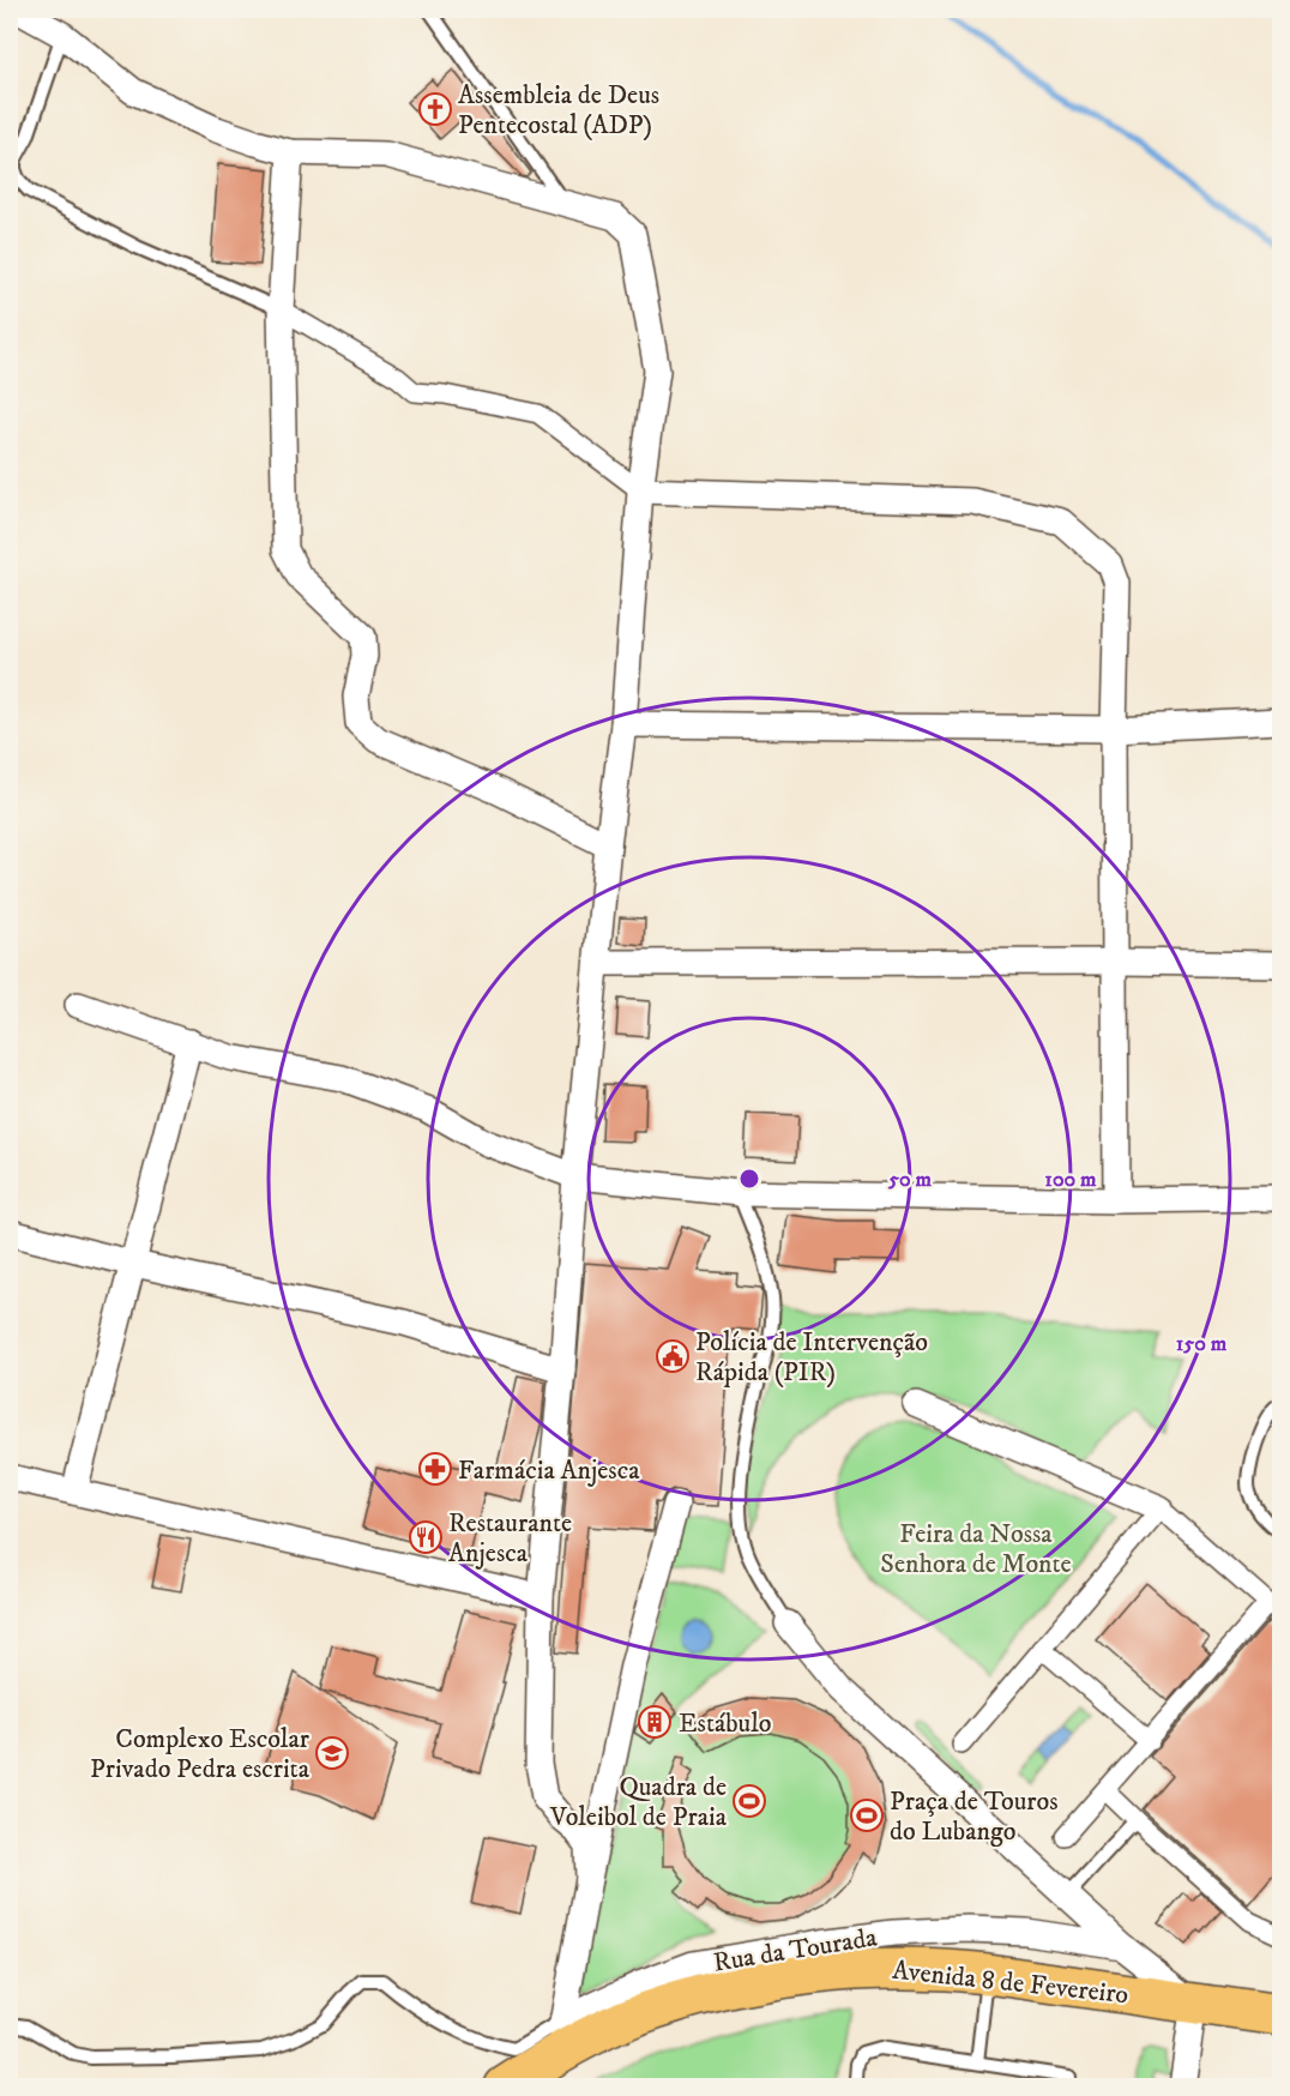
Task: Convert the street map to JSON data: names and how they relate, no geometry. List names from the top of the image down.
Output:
{
  "streets": {
    "main road": ["Avenida 8 de Fevereiro"],
    "street": ["Rua da Tourada"]
  },
  "crossings": [
    ["Rua da Tourada", "Avenida 8 de Fevereiro"]
  ],
  "parks": ["Feira da Nossa Senhora de Monte"],
  "places": {
    "church": ["Assembleia de Deus Pentecostal (ADP)"],
    "public building": ["Polícia de Intervenção Rápida (PIR)"],
    "pharmacy": ["Farmácia Anjesca"],
    "restaurant": ["Restaurante Anjesca"],
    "building": ["Estábulo"],
    "school or university": ["Complexo Escolar Privado Pedra escrita"],
    "sports": ["Quadra de Voleibol de Praia", "Praça de Touros do Lubango"]
  },
  "rings": ["50 m", "100 m", "150 m"]
}
